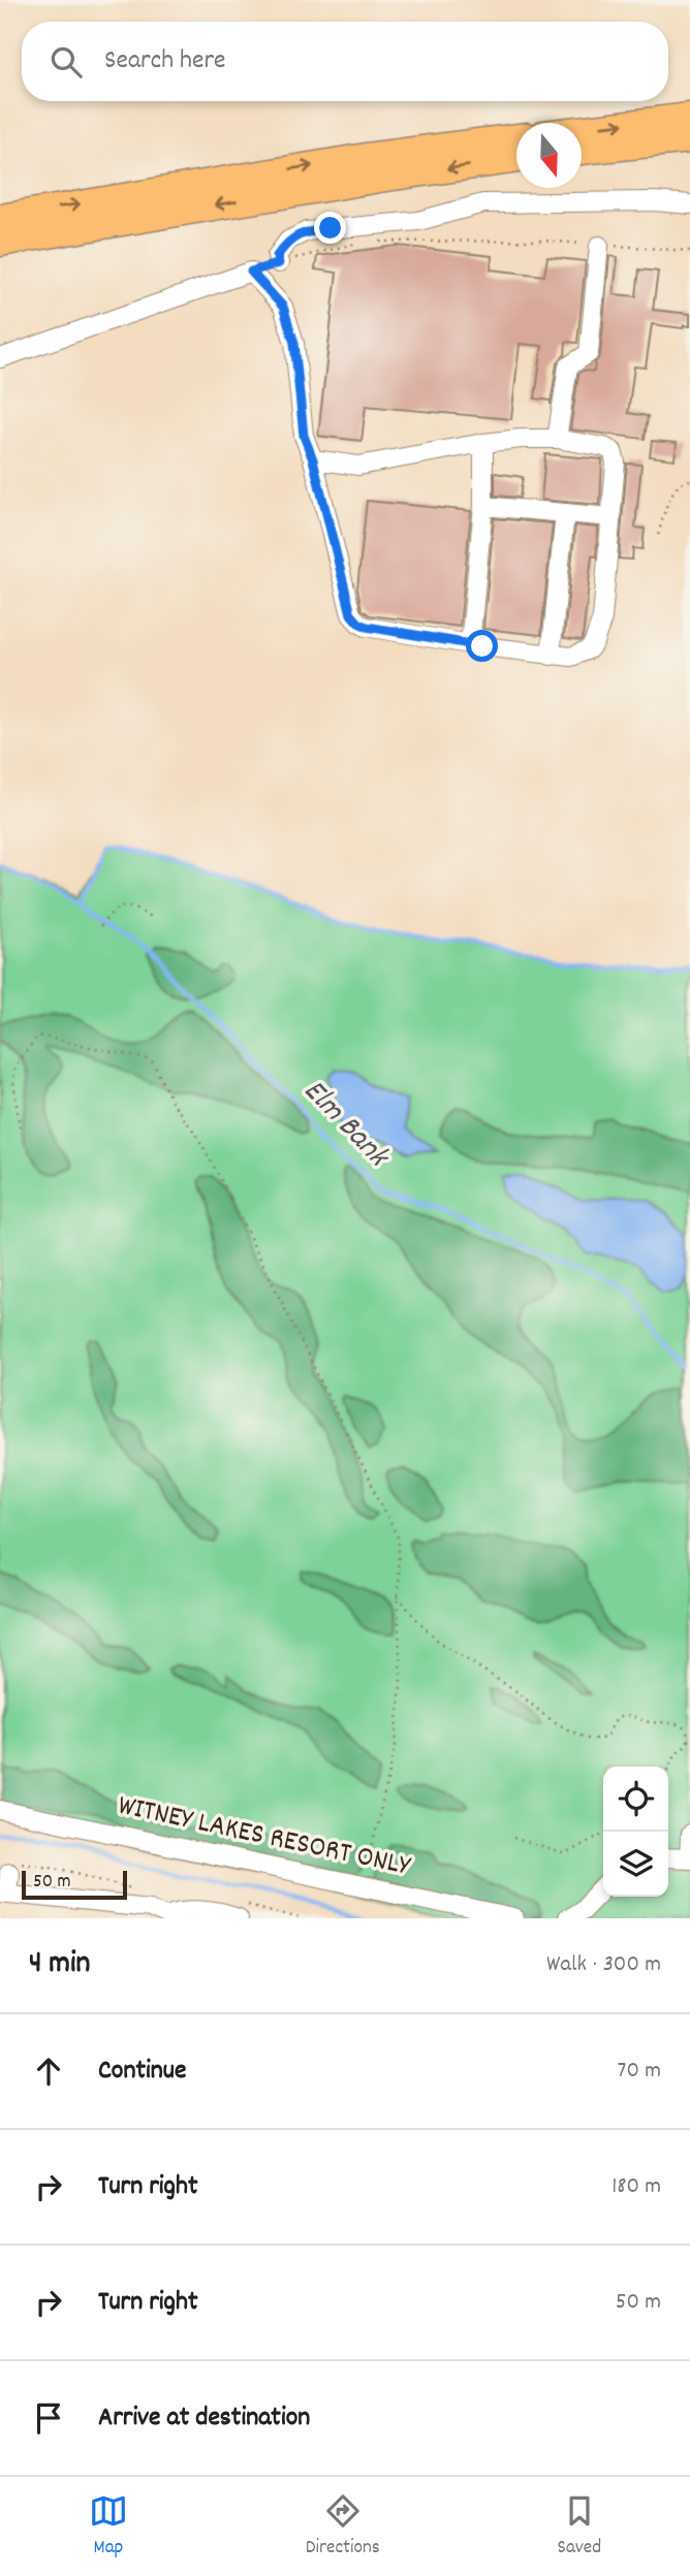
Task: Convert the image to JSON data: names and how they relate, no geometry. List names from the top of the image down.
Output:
{
  "streets": {
    "street": ["WITNEY LAKES RESORT ONLY"]
  },
  "water": ["Elm Bank"],
  "scale_bar": "50 m",
  "north": "bottom",
  "page": {
    "search": "Search here",
    "scale": "50 m",
    "heading": ["4 min", "Walk · 300 m"],
    "list": [
      ["Continue", "70 m"],
      ["Turn right", "180 m"],
      ["Turn right", "50 m"],
      "Arrive at destination"
    ],
    "nav": ["Map", "Directions", "Saved"]
  }
}
